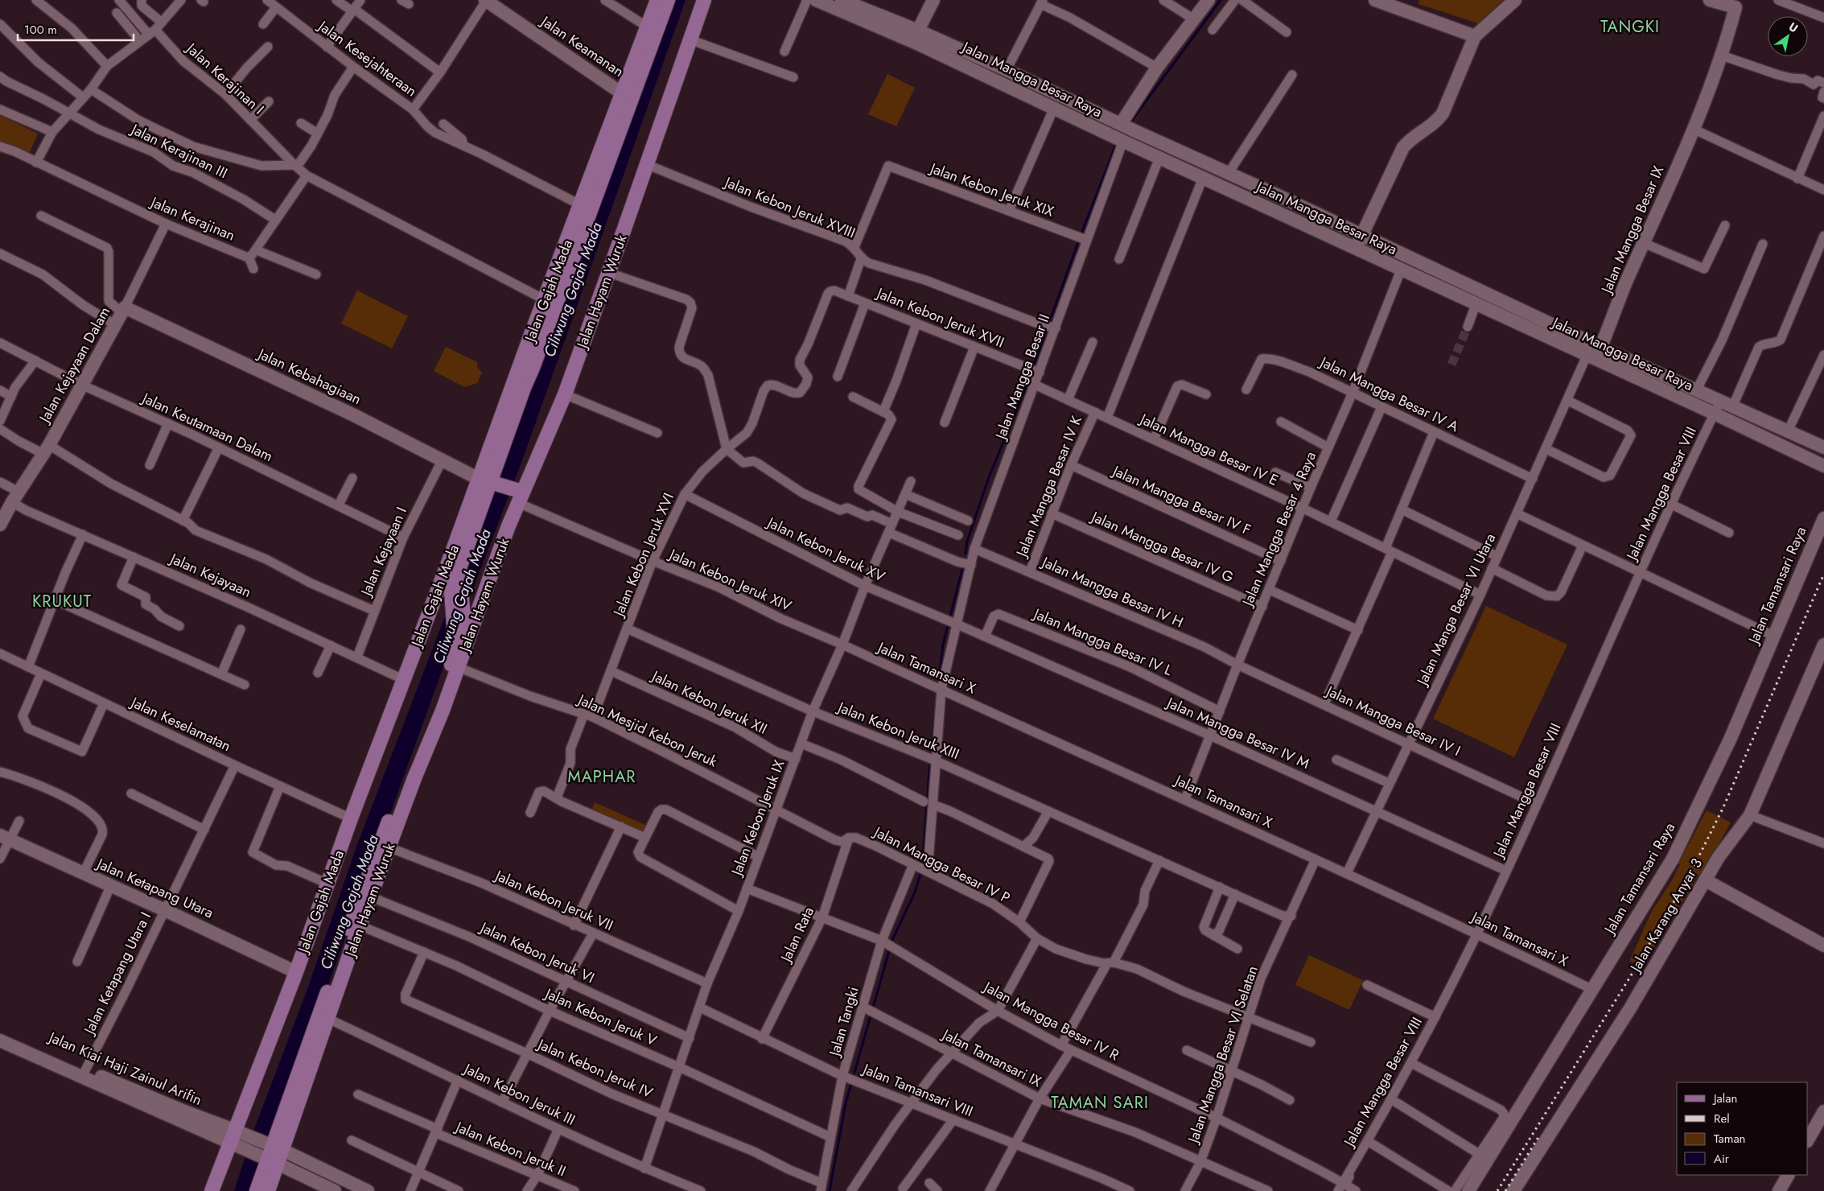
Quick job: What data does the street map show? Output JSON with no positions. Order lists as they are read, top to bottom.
{
  "streets": {
    "main road": ["Jalan Gajah Mada", "Jalan Hayam Wuruk"],
    "street": [
      "Jalan Keamanan",
      "Jalan Kesejahteraan",
      "Jalan Kerajinan I",
      "Jalan Mangga Besar Raya",
      "Jalan Kerajinan III",
      "Jalan Kebon Jeruk XIX",
      "Jalan Kebon Jeruk XVIII",
      "Jalan Kerajinan",
      "Jalan Mangga Besar IX",
      "Jalan Kebon Jeruk XVII",
      "Jalan Kejayaan Dalam",
      "Jalan Kebahagiaan",
      "Jalan Mangga Besar II",
      "Jalan Mangga Besar IV A",
      "Jalan Keutamaan Dalam",
      "Jalan Mangga Besar IV E",
      "Jalan Mangga Besar IV K",
      "Jalan Mangga Besar VIII",
      "Jalan Mangga Besar IV F",
      "Jalan Mangga Besar 4 Raya",
      "Jalan Mangga Besar IV G",
      "Jalan Kebon Jeruk XV",
      "Jalan Kejayaan I",
      "Jalan Kebon Jeruk XVI",
      "Jalan Kejayaan",
      "Jalan Kebon Jeruk XIV",
      "Jalan Tamansari Raya",
      "Jalan Mangga Besar IV H",
      "Jalan Manga Besar VI Utara",
      "Jalan Mangga Besar IV L",
      "Jalan Tamansari X",
      "Jalan Kebon Jeruk XII",
      "Jalan Mangga Besar IV I",
      "Jalan Keselamatan",
      "Jalan Mesjid Kebon Jeruk",
      "Jalan Kebon Jeruk XIII",
      "Jalan Mangga Besar IV M",
      "Jalan Kebon Jeruk IX",
      "Jalan Mangga Besar IV P",
      "Jalan Ketapang Utara",
      "Jalan Kebon Jeruk VII",
      "Jalan Karang Anyar 3",
      "Jalan Rata",
      "Jalan Kebon Jeruk VI",
      "Jalan Ketapang Utara I",
      "Jalan Kebon Jeruk V",
      "Jalan Tangki",
      "Jalan Mangga Besar IV R",
      "Jalan Mangga Besar VI Selatan",
      "Jalan Tamansari IX",
      "Jalan Kiai Haji Zainul Arifin",
      "Jalan Kebon Jeruk IV",
      "Jalan Tamansari VIII",
      "Jalan Kebon Jeruk III",
      "Jalan Kebon Jeruk II"
    ]
  },
  "crossings": [
    ["Jalan Keamanan", "Jalan Gajah Mada"],
    ["Jalan Kesejahteraan", "Jalan Gajah Mada"],
    ["Jalan Mangga Besar Raya", "Jalan Mangga Besar IX"],
    ["Jalan Mangga Besar Raya", "Jalan Mangga Besar II"],
    ["Jalan Mangga Besar Raya", "Jalan Mangga Besar VIII"],
    ["Jalan Mangga Besar Raya", "Jalan Mangga Besar 4 Raya"],
    ["Jalan Mangga Besar Raya", "Jalan Manga Besar VI Utara"],
    ["Jalan Kebon Jeruk XIX", "Jalan Kebon Jeruk XVIII"],
    ["Jalan Kebon Jeruk XIX", "Jalan Mangga Besar II"],
    ["Jalan Kebon Jeruk XVIII", "Jalan Hayam Wuruk"],
    ["Jalan Kebon Jeruk XVIII", "Jalan Mangga Besar II"],
    ["Jalan Kerajinan", "Jalan Kejayaan Dalam"],
    ["Jalan Mangga Besar IX", "Jalan Manga Besar VI Utara"],
    ["Jalan Gajah Mada", "Jalan Hayam Wuruk"],
    ["Jalan Gajah Mada", "Jalan Kebahagiaan"],
    ["Jalan Gajah Mada", "Jalan Keselamatan"],
    ["Jalan Gajah Mada", "Jalan Ketapang Utara"],
    ["Jalan Gajah Mada", "Jalan Kiai Haji Zainul Arifin"],
    ["Jalan Hayam Wuruk", "Jalan Kebon Jeruk XIV"],
    ["Jalan Hayam Wuruk", "Jalan Mesjid Kebon Jeruk"],
    ["Jalan Hayam Wuruk", "Jalan Kebon Jeruk VII"],
    ["Jalan Hayam Wuruk", "Jalan Kebon Jeruk VI"],
    ["Jalan Hayam Wuruk", "Jalan Kebon Jeruk V"],
    ["Jalan Hayam Wuruk", "Jalan Kebon Jeruk III"],
    ["Jalan Kebon Jeruk XVII", "Jalan Mangga Besar II"],
    ["Jalan Kebon Jeruk XVII", "Jalan Kebon Jeruk XVI"],
    ["Jalan Kejayaan Dalam", "Jalan Kebahagiaan"],
    ["Jalan Kejayaan Dalam", "Jalan Keutamaan Dalam"],
    ["Jalan Kejayaan Dalam", "Jalan Kejayaan"],
    ["Jalan Kebahagiaan", "Jalan Kejayaan I"],
    ["Jalan Mangga Besar II", "Jalan Mangga Besar IV E"],
    ["Jalan Mangga Besar II", "Jalan Kebon Jeruk XV"],
    ["Jalan Mangga Besar II", "Jalan Mangga Besar IV H"],
    ["Jalan Mangga Besar II", "Jalan Tamansari X"],
    ["Jalan Mangga Besar II", "Jalan Kebon Jeruk XIII"],
    ["Jalan Mangga Besar II", "Jalan Mangga Besar IV M"],
    ["Jalan Mangga Besar II", "Jalan Mangga Besar IV P"],
    ["Jalan Mangga Besar IV A", "Jalan Mangga Besar 4 Raya"],
    ["Jalan Mangga Besar IV A", "Jalan Manga Besar VI Utara"],
    ["Jalan Keutamaan Dalam", "Jalan Kejayaan I"],
    ["Jalan Mangga Besar IV E", "Jalan Mangga Besar IV K"],
    ["Jalan Mangga Besar IV E", "Jalan Mangga Besar 4 Raya"],
    ["Jalan Mangga Besar IV E", "Jalan Manga Besar VI Utara"],
    ["Jalan Mangga Besar IV K", "Jalan Mangga Besar IV F"],
    ["Jalan Mangga Besar IV K", "Jalan Mangga Besar IV G"],
    ["Jalan Mangga Besar IV K", "Jalan Mangga Besar IV H"],
    ["Jalan Mangga Besar VIII", "Jalan Tamansari X"],
    ["Jalan Mangga Besar VIII", "Jalan Mangga Besar IV I"],
    ["Jalan Mangga Besar VIII", "Jalan Mangga Besar IV M"],
    ["Jalan Mangga Besar VIII", "Jalan Mangga Besar IV R"],
    ["Jalan Mangga Besar IV F", "Jalan Mangga Besar 4 Raya"],
    ["Jalan Mangga Besar 4 Raya", "Jalan Mangga Besar IV G"],
    ["Jalan Mangga Besar 4 Raya", "Jalan Mangga Besar IV H"],
    ["Jalan Mangga Besar 4 Raya", "Jalan Mangga Besar IV L"],
    ["Jalan Mangga Besar 4 Raya", "Jalan Tamansari X"],
    ["Jalan Mangga Besar 4 Raya", "Jalan Mangga Besar IV I"],
    ["Jalan Mangga Besar 4 Raya", "Jalan Mangga Besar IV M"],
    ["Jalan Kebon Jeruk XV", "Jalan Kebon Jeruk XVI"],
    ["Jalan Kebon Jeruk XV", "Jalan Mangga Besar IV M"],
    ["Jalan Kebon Jeruk XV", "Jalan Kebon Jeruk IX"],
    ["Jalan Kejayaan I", "Jalan Kejayaan"],
    ["Jalan Kebon Jeruk XVI", "Jalan Kebon Jeruk XIV"],
    ["Jalan Kebon Jeruk XVI", "Jalan Kebon Jeruk XII"],
    ["Jalan Kebon Jeruk XVI", "Jalan Mesjid Kebon Jeruk"],
    ["Jalan Kebon Jeruk XVI", "Jalan Kebon Jeruk XIII"],
    ["Jalan Kebon Jeruk XIV", "Jalan Tamansari X"],
    ["Jalan Kebon Jeruk XIV", "Jalan Kebon Jeruk IX"],
    ["Jalan Tamansari Raya", "Jalan Tamansari X"],
    ["Jalan Mangga Besar IV H", "Jalan Mangga Besar IV I"],
    ["Jalan Manga Besar VI Utara", "Jalan Tamansari X"],
    ["Jalan Manga Besar VI Utara", "Jalan Mangga Besar IV I"],
    ["Jalan Manga Besar VI Utara", "Jalan Mangga Besar IV M"],
    ["Jalan Mangga Besar IV L", "Jalan Mangga Besar IV M"],
    ["Jalan Tamansari X", "Jalan Kebon Jeruk IX"],
    ["Jalan Tamansari X", "Jalan Mangga Besar VI Selatan"],
    ["Jalan Kebon Jeruk XII", "Jalan Kebon Jeruk IX"],
    ["Jalan Keselamatan", "Jalan Ketapang Utara I"],
    ["Jalan Mesjid Kebon Jeruk", "Jalan Kebon Jeruk IX"],
    ["Jalan Mesjid Kebon Jeruk", "Jalan Mangga Besar IV P"],
    ["Jalan Kebon Jeruk XIII", "Jalan Kebon Jeruk IX"],
    ["Jalan Kebon Jeruk XIII", "Jalan Mangga Besar VI Selatan"],
    ["Jalan Kebon Jeruk IX", "Jalan Mangga Besar IV P"],
    ["Jalan Kebon Jeruk IX", "Jalan Kebon Jeruk VII"],
    ["Jalan Kebon Jeruk IX", "Jalan Kebon Jeruk VI"],
    ["Jalan Kebon Jeruk IX", "Jalan Kebon Jeruk V"],
    ["Jalan Kebon Jeruk IX", "Jalan Mangga Besar IV R"],
    ["Jalan Kebon Jeruk IX", "Jalan Kebon Jeruk IV"],
    ["Jalan Kebon Jeruk IX", "Jalan Tamansari VIII"],
    ["Jalan Kebon Jeruk IX", "Jalan Kebon Jeruk III"],
    ["Jalan Mangga Besar IV P", "Jalan Rata"],
    ["Jalan Mangga Besar IV P", "Jalan Tangki"],
    ["Jalan Mangga Besar IV P", "Jalan Mangga Besar VI Selatan"],
    ["Jalan Ketapang Utara", "Jalan Ketapang Utara I"],
    ["Jalan Rata", "Jalan Mangga Besar IV R"],
    ["Jalan Rata", "Jalan Tamansari VIII"],
    ["Jalan Ketapang Utara I", "Jalan Kiai Haji Zainul Arifin"],
    ["Jalan Kebon Jeruk V", "Jalan Tangki"],
    ["Jalan Kebon Jeruk V", "Jalan Kebon Jeruk IV"],
    ["Jalan Tangki", "Jalan Mangga Besar IV R"],
    ["Jalan Tangki", "Jalan Tamansari IX"],
    ["Jalan Tangki", "Jalan Kebon Jeruk IV"],
    ["Jalan Tangki", "Jalan Tamansari VIII"],
    ["Jalan Mangga Besar IV R", "Jalan Mangga Besar VI Selatan"],
    ["Jalan Mangga Besar VI Selatan", "Jalan Tamansari IX"]
  ],
  "districts": [
    "TANGKI",
    "KRUKUT",
    "MAPHAR",
    "TAMAN SARI"
  ],
  "water": ["Ciliwung Gajah Mada"],
  "legend": [
    "Jalan",
    "Rel",
    "Taman",
    "Air"
  ],
  "scale_bar": "100 m",
  "north": "top right"
}
